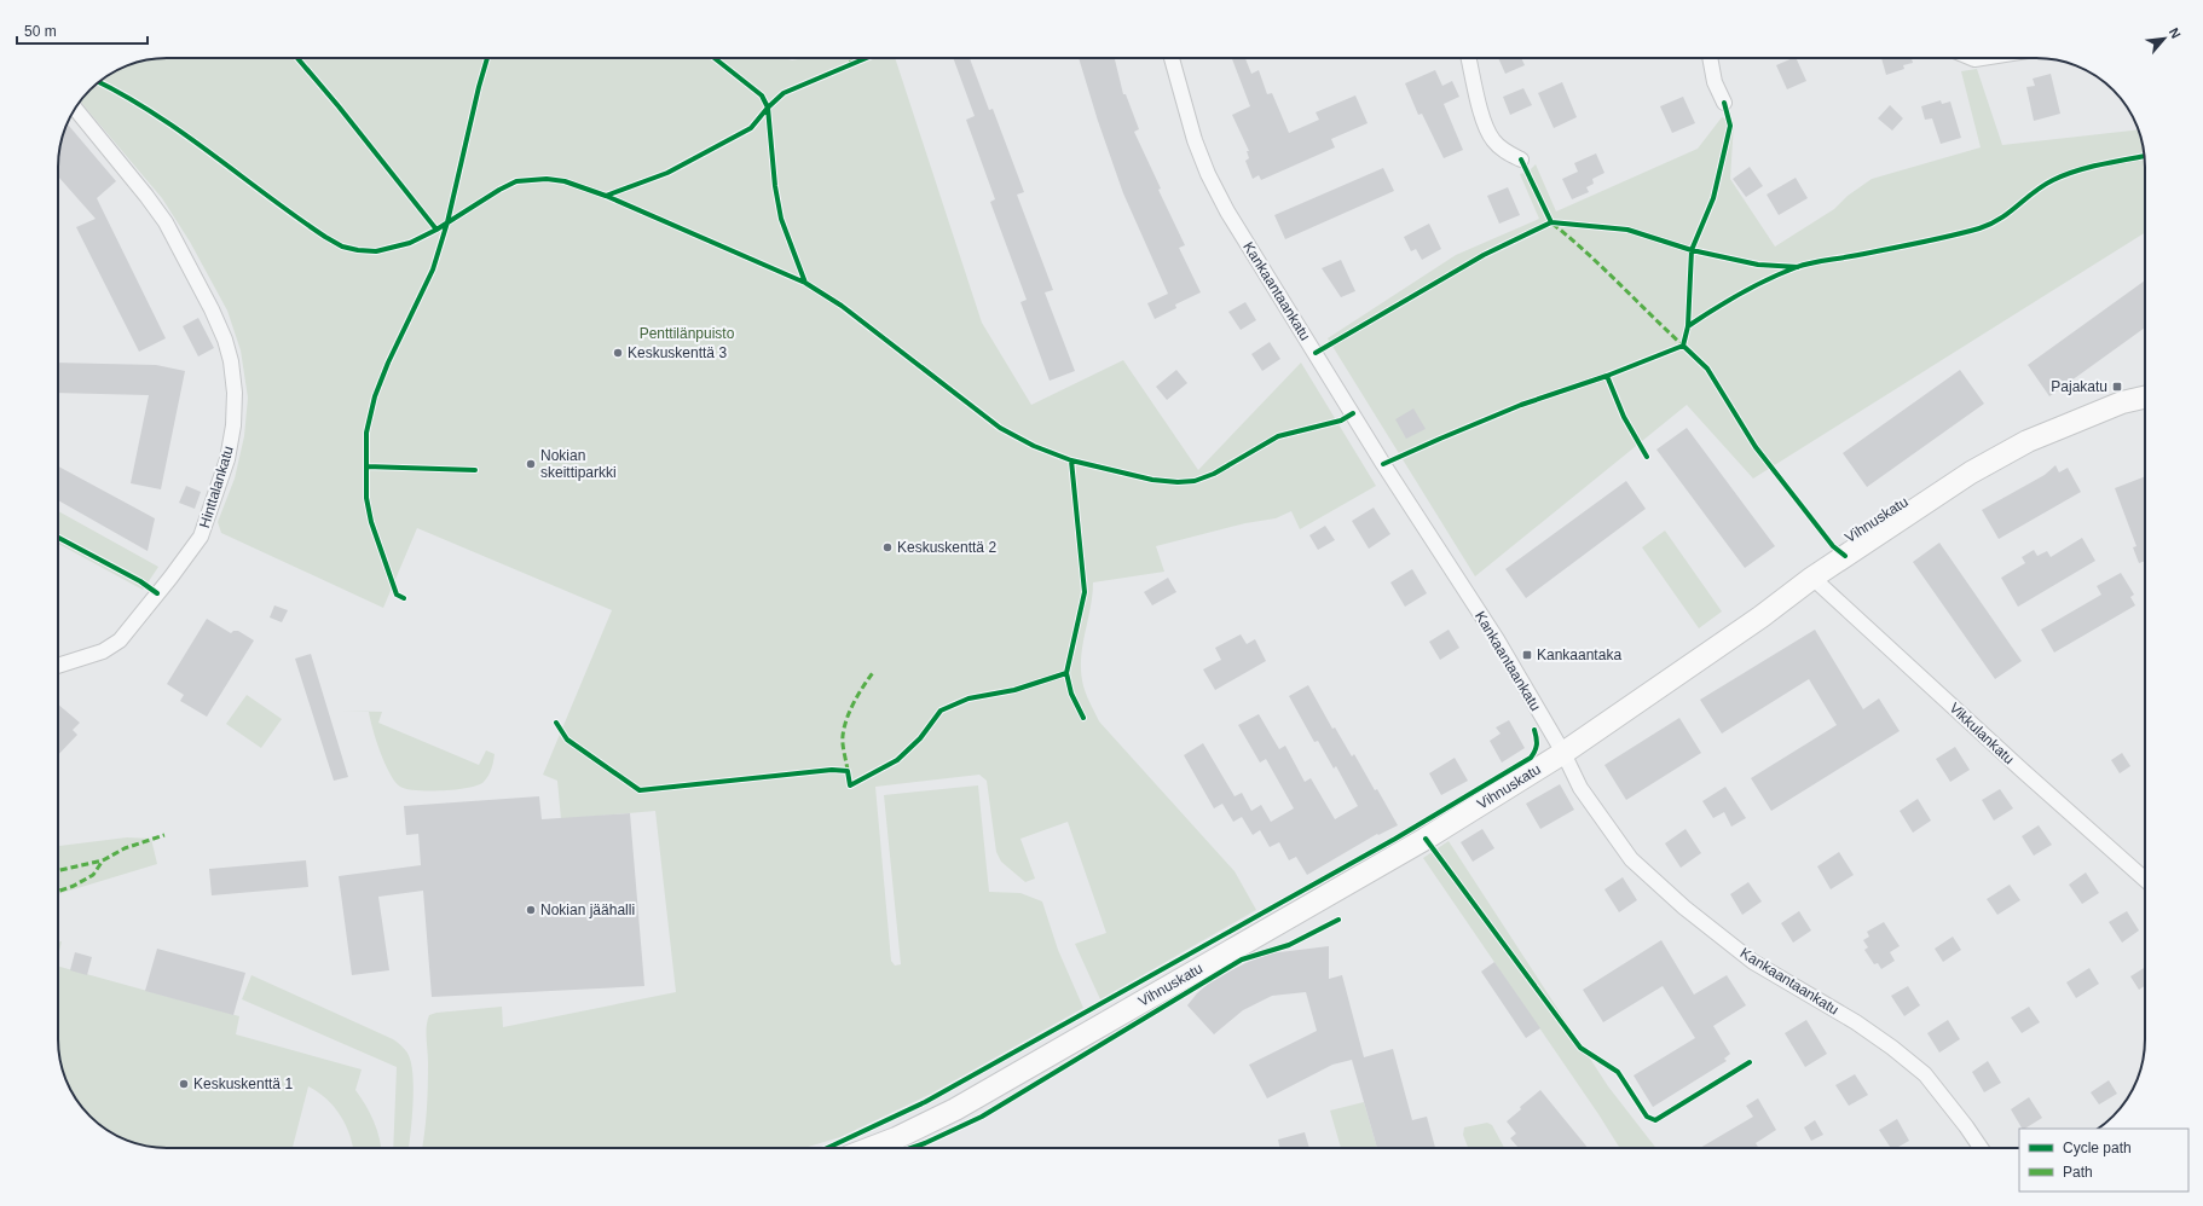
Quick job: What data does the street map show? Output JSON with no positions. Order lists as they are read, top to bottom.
{
  "streets": {
    "street": [
      "Kankaantaankatu",
      "Hinttalankatu",
      "Vihnuskatu",
      "Vikkulankatu"
    ]
  },
  "crossings": [
    ["Kankaantaankatu", "Vihnuskatu"],
    ["Vihnuskatu", "Vikkulankatu"]
  ],
  "parks": ["Penttilänpuisto"],
  "places": {
    "other": [
      "Keskuskenttä 3",
      "Nokian skeittiparkki",
      "Keskuskenttä 2",
      "Nokian jäähalli",
      "Keskuskenttä 1"
    ],
    "transit": ["Pajakatu", "Kankaantaka"]
  },
  "legend": ["Cycle path", "Path"],
  "scale_bar": "50 m",
  "north": "top right"
}
